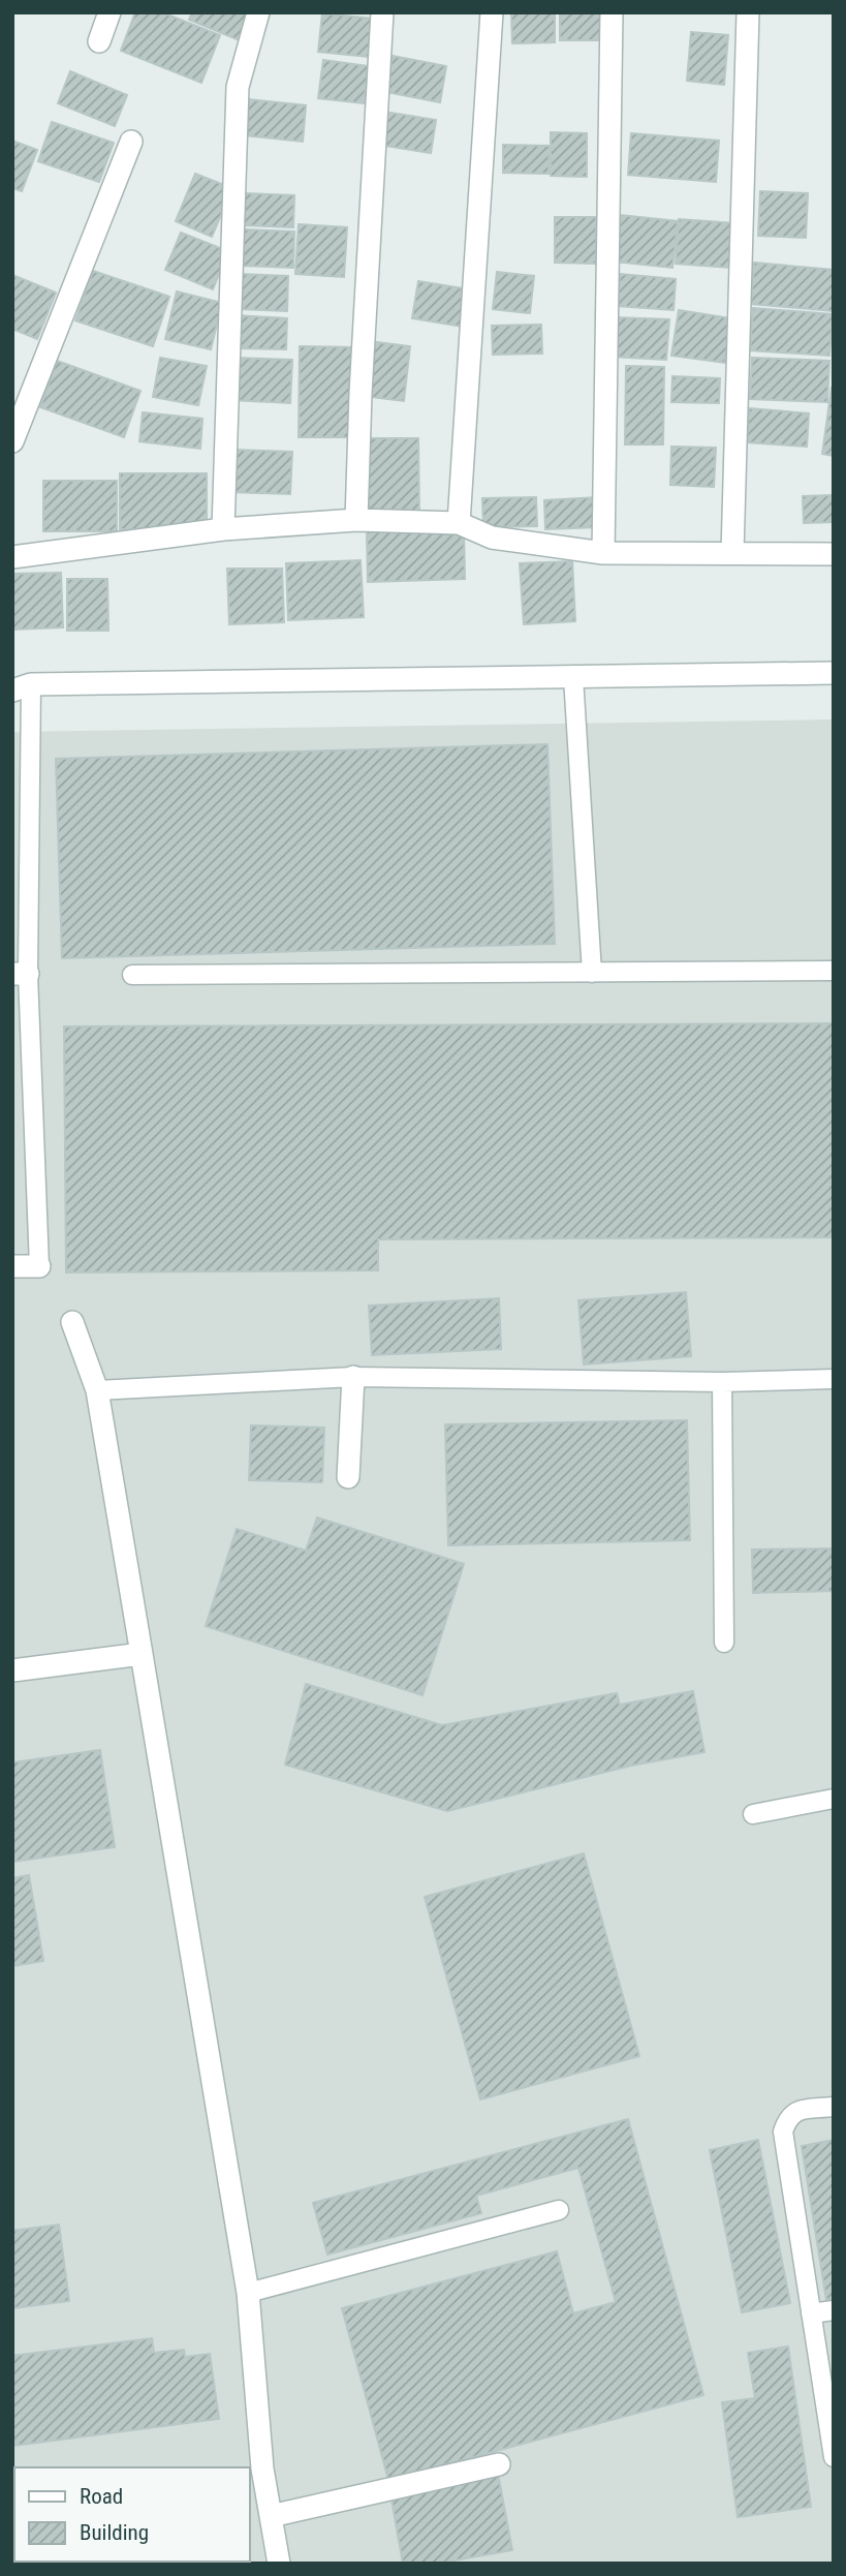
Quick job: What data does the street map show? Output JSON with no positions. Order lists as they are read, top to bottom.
{
  "legend": ["Road", "Building"]
}
